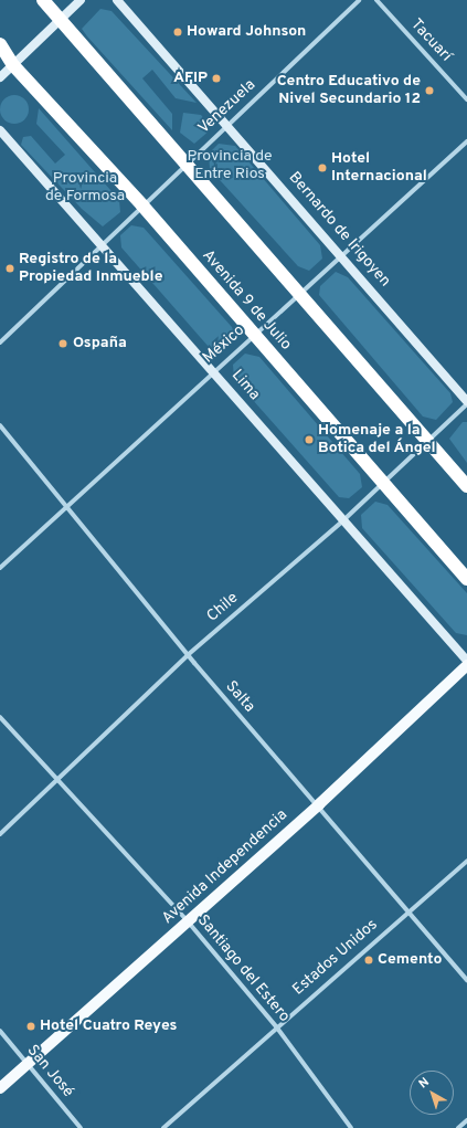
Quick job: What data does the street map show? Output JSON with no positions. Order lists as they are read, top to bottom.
{
  "streets": {
    "highway": ["Avenida 9 de Julio"],
    "main road": ["Avenida Independencia"],
    "street": [
      "Tacuarí",
      "Venezuela",
      "Bernardo de Irigoyen",
      "México",
      "Lima",
      "Chile",
      "Salta",
      "Estados Unidos",
      "Santiago del Estero",
      "San José"
    ]
  },
  "crossings": [
    ["Venezuela", "Bernardo de Irigoyen"],
    ["Venezuela", "Avenida 9 de Julio"],
    ["Venezuela", "Lima"],
    ["Bernardo de Irigoyen", "México"],
    ["Avenida 9 de Julio", "México"],
    ["Avenida 9 de Julio", "Chile"],
    ["México", "Lima"],
    ["México", "Salta"],
    ["Lima", "Chile"],
    ["Chile", "Salta"],
    ["Chile", "Santiago del Estero"],
    ["Salta", "Avenida Independencia"],
    ["Salta", "Estados Unidos"],
    ["Avenida Independencia", "Santiago del Estero"],
    ["Avenida Independencia", "San José"],
    ["Estados Unidos", "Santiago del Estero"]
  ],
  "parks": ["Provincia de Entre Rios", "Provincia de Formosa"],
  "places": [
    "Howard Johnson",
    "AFIP",
    "Centro Educativo de Nivel Secundario 12",
    "Hotel Internacional",
    "Registro de la Propiedad Inmueble",
    "Ospaña",
    "Homenaje a la Botica del Ángel",
    "Cemento",
    "Hotel Cuatro Reyes"
  ],
  "north": "top left"
}
